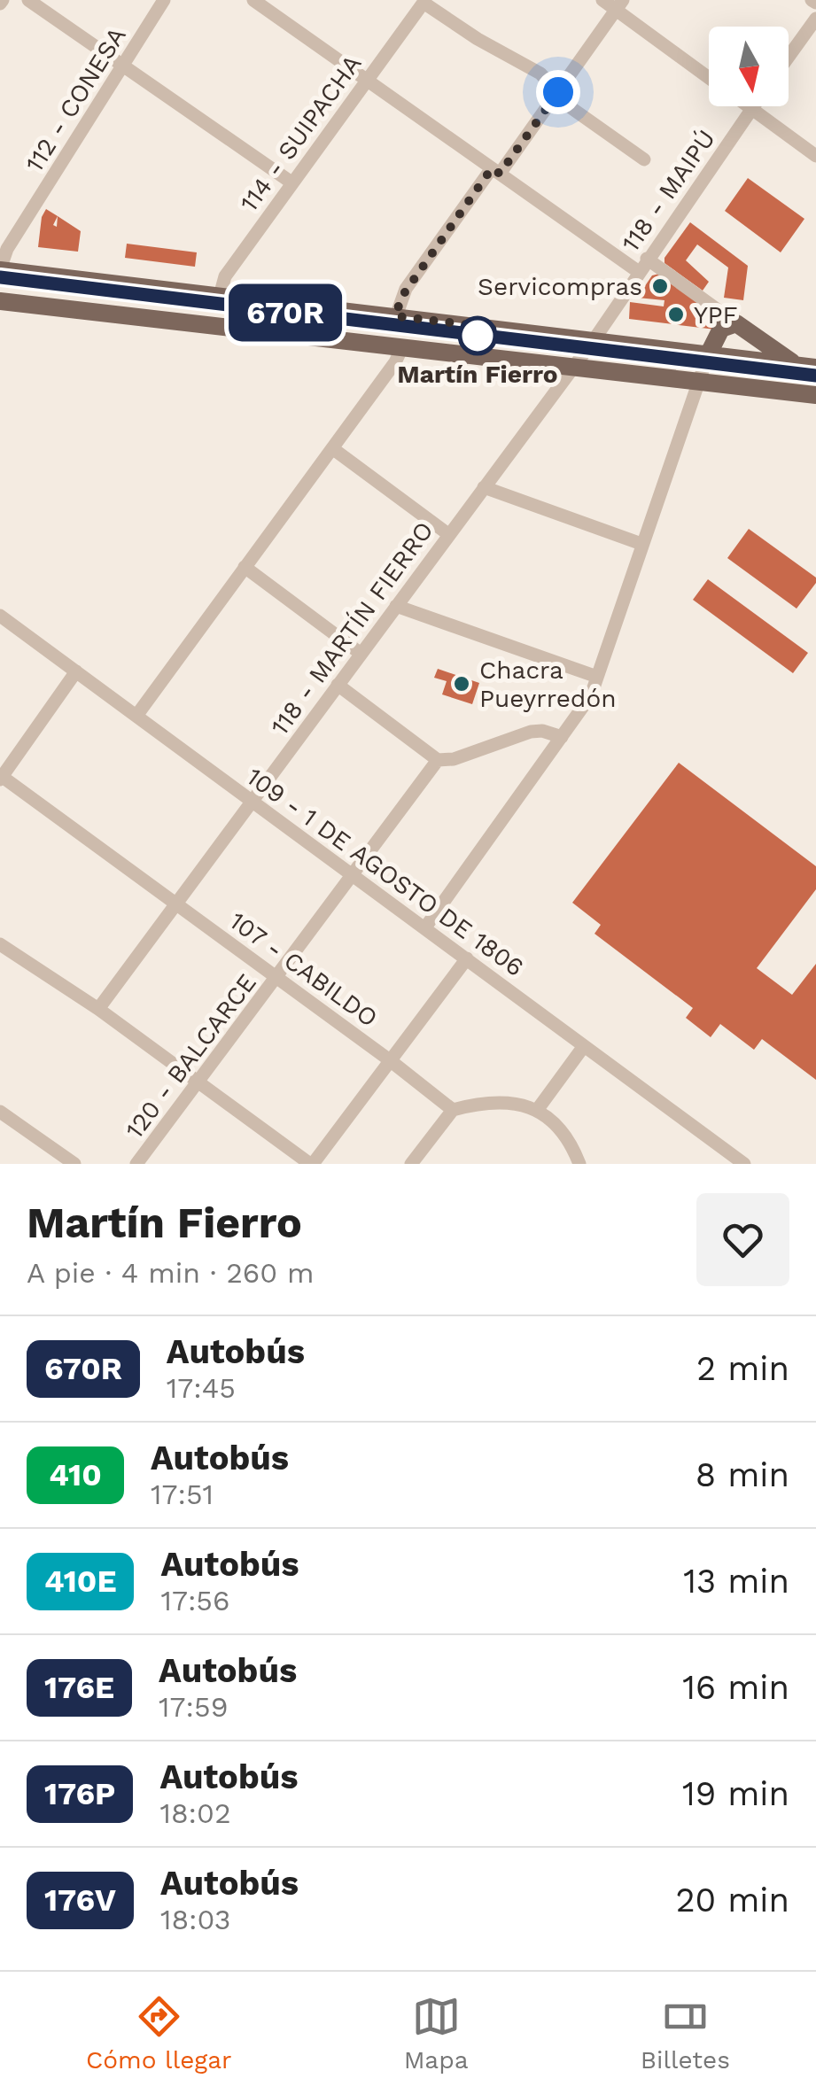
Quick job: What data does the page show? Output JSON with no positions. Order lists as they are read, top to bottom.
{
  "streets": {
    "street": [
      "112 - CONESA",
      "114 - SUIPACHA",
      "118 - MAIPÚ",
      "118 - MARTÍN FIERRO",
      "109 - 1 DE AGOSTO DE 1806",
      "107 - CABILDO",
      "120 - BALCARCE"
    ]
  },
  "crossings": [
    ["118 - MAIPÚ", "118 - MARTÍN FIERRO"],
    ["118 - MARTÍN FIERRO", "109 - 1 DE AGOSTO DE 1806"],
    ["118 - MARTÍN FIERRO", "107 - CABILDO"],
    ["109 - 1 DE AGOSTO DE 1806", "120 - BALCARCE"],
    ["107 - CABILDO", "120 - BALCARCE"]
  ],
  "places": [
    "Servicompras",
    "YPF",
    "Martín Fierro",
    "Chacra Pueyrredón"
  ],
  "lines": ["bus line 670R"],
  "north": "bottom",
  "page": {
    "on_map": "670R",
    "heading": ["Martín Fierro", "A pie · 4 min · 260 m"],
    "list": [
      {
        "mark": "670R",
        "name": "Autobús",
        "note": "17:45",
        "value": "2 min"
      },
      {
        "mark": "410",
        "name": "Autobús",
        "note": "17:51",
        "value": "8 min"
      },
      {
        "mark": "410E",
        "name": "Autobús",
        "note": "17:56",
        "value": "13 min"
      },
      {
        "mark": "176E",
        "name": "Autobús",
        "note": "17:59",
        "value": "16 min"
      },
      {
        "mark": "176P",
        "name": "Autobús",
        "note": "18:02",
        "value": "19 min"
      },
      {
        "mark": "176V",
        "name": "Autobús",
        "note": "18:03",
        "value": "20 min"
      }
    ],
    "tabs": ["Cómo llegar", "Mapa", "Billetes"]
  }
}
